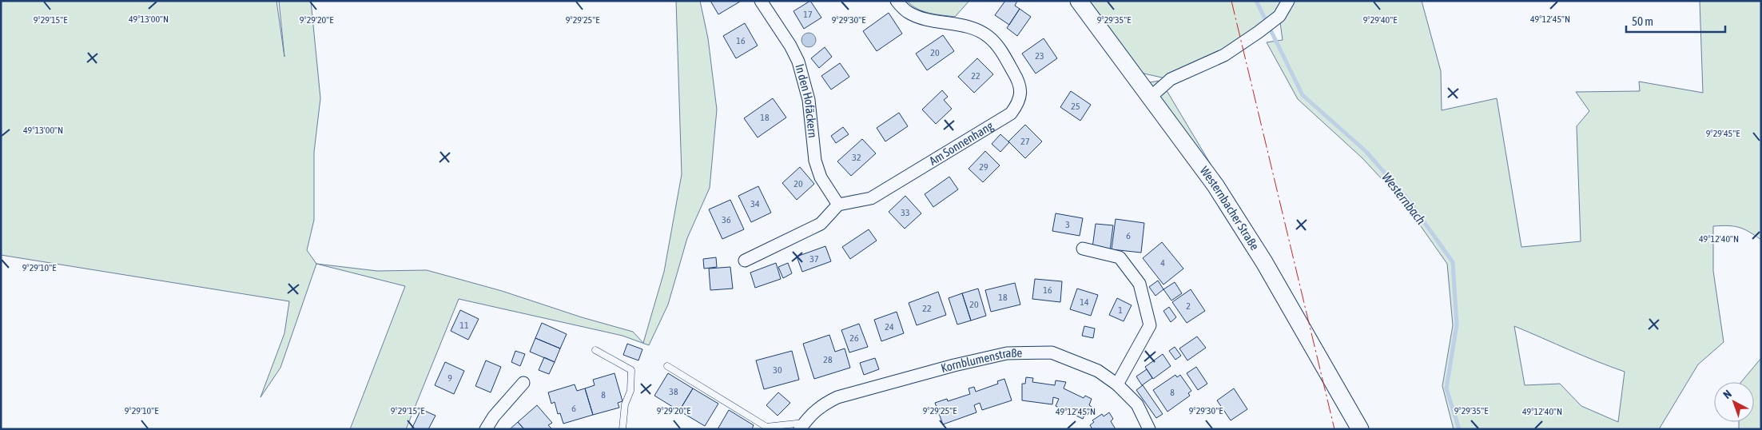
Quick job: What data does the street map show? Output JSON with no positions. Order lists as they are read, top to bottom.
{
  "streets": {
    "street": [
      "In den Hofäckern",
      "Am Sonnenhang",
      "Westernbacher Straße",
      "Kornblumenstraße"
    ]
  },
  "crossings": [
    ["In den Hofäckern", "Am Sonnenhang"]
  ],
  "water": ["Westernbach"],
  "house_numbers": [
    "17",
    "16",
    "20",
    "23",
    "22",
    "25",
    "18",
    "27",
    "32",
    "29",
    "20",
    "34",
    "33",
    "36",
    "3",
    "6",
    "37",
    "4",
    "16",
    "18",
    "14",
    "20",
    "2",
    "22",
    "1",
    "11",
    "24",
    "26",
    "28",
    "30",
    "9",
    "38",
    "8",
    "8",
    "6"
  ],
  "scale_bar": "50 m",
  "north": "top left",
  "coordinates": [
    "49°13'00\"N",
    "49°12'45\"N",
    "9°29'15\"E",
    "9°29'20\"E",
    "9°29'25\"E",
    "9°29'30\"E",
    "9°29'40\"E",
    "9°29'35\"E",
    "9°29'45\"E",
    "49°12'40\"N",
    "9°29'10\"E"
  ]
}
